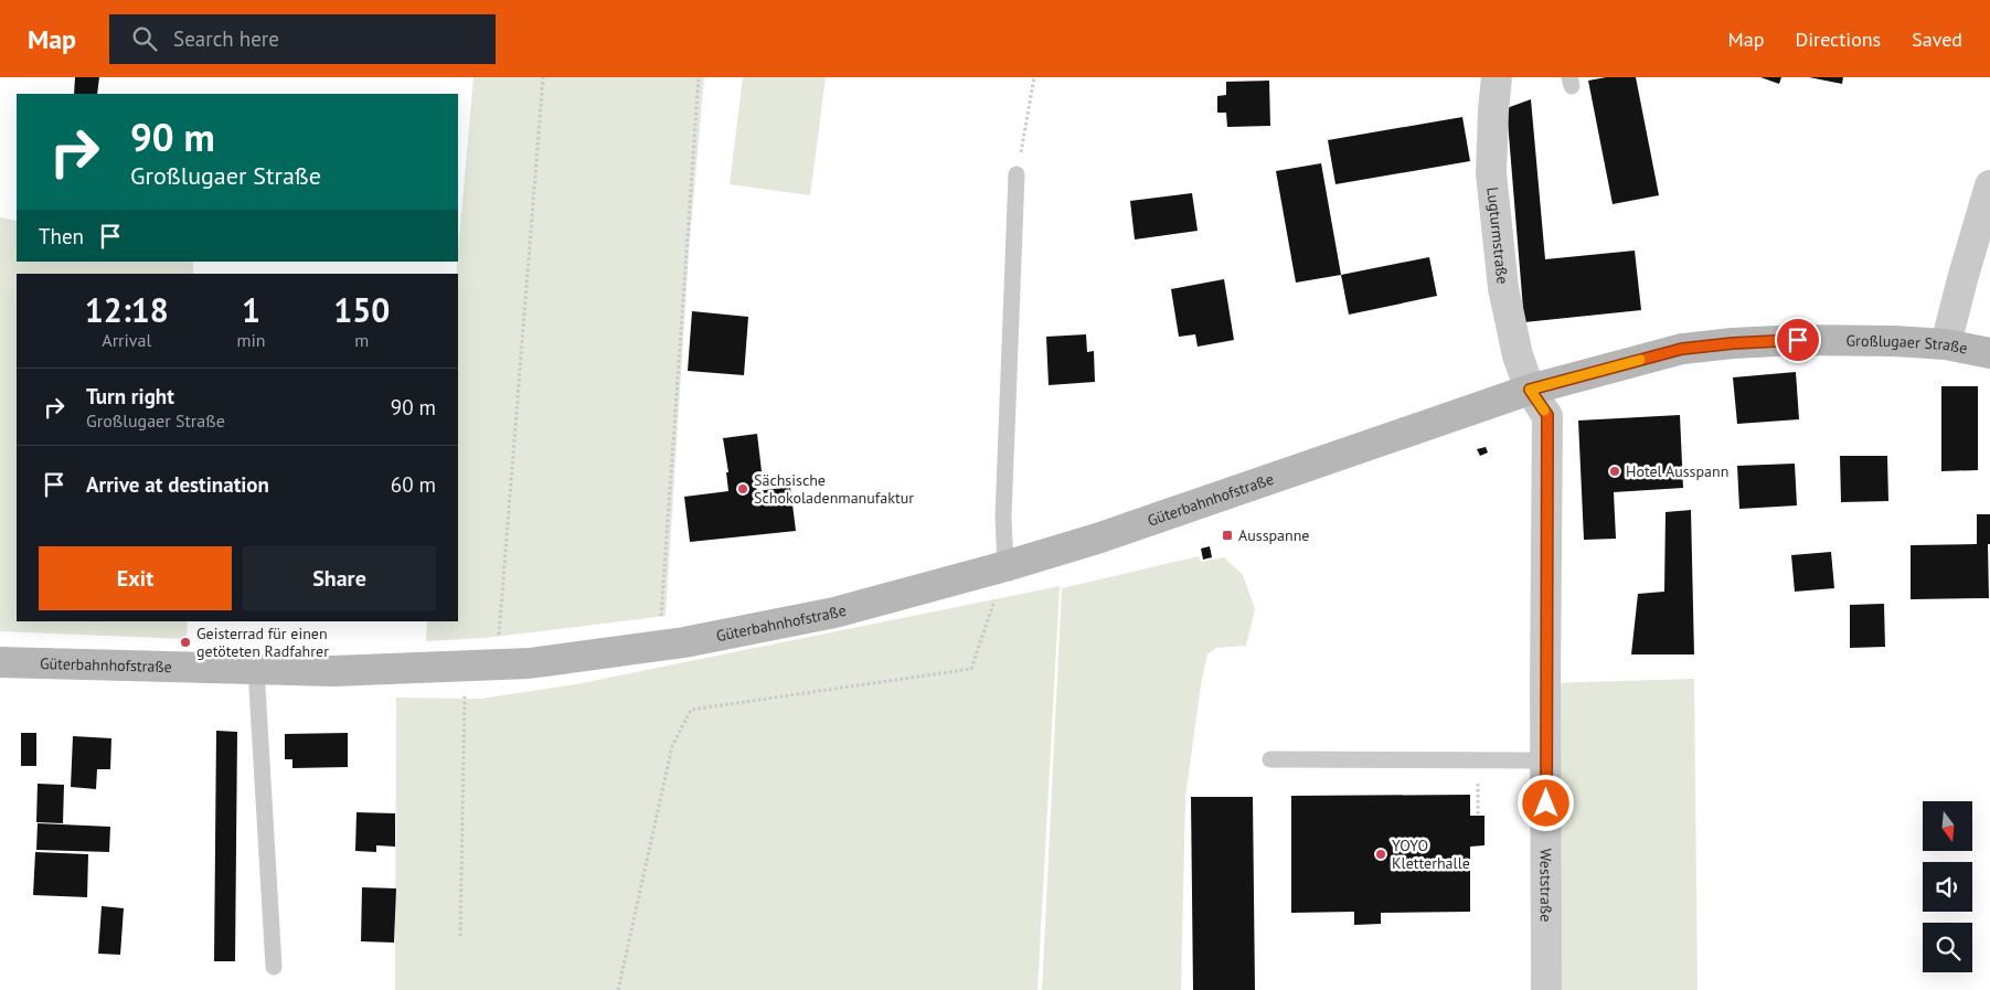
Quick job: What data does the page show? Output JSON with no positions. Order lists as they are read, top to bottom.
{
  "streets": {
    "main road": ["Großlugaer Straße", "Güterbahnhofstraße"],
    "street": ["Lugturmstraße", "Weststraße"]
  },
  "crossings": [
    ["Lugturmstraße", "Großlugaer Straße"],
    ["Lugturmstraße", "Güterbahnhofstraße"],
    ["Lugturmstraße", "Weststraße"],
    ["Großlugaer Straße", "Güterbahnhofstraße"],
    ["Großlugaer Straße", "Weststraße"],
    ["Güterbahnhofstraße", "Weststraße"]
  ],
  "places": {
    "other": [
      "Hotel Ausspann",
      "Sächsische Schokoladenmanufaktur",
      "Geisterrad für einen getöteten Radfahrer",
      "YOYO Kletterhalle"
    ],
    "transit": ["Ausspanne"]
  },
  "north": "bottom",
  "page": {
    "header": "Map",
    "search": "Search here",
    "nav": ["Map", "Directions", "Saved"],
    "turn": ["90 m", "Großlugaer Straße"],
    "then": "Then",
    "eta": [
      "12:18",
      "Arrival",
      "1",
      "min",
      "150",
      "m"
    ],
    "list": [
      {
        "name": "Turn right",
        "note": "Großlugaer Straße",
        "value": "90 m"
      },
      {
        "name": "Arrive at destination",
        "value": "60 m"
      }
    ],
    "buttons": ["Exit", "Share"]
  }
}
